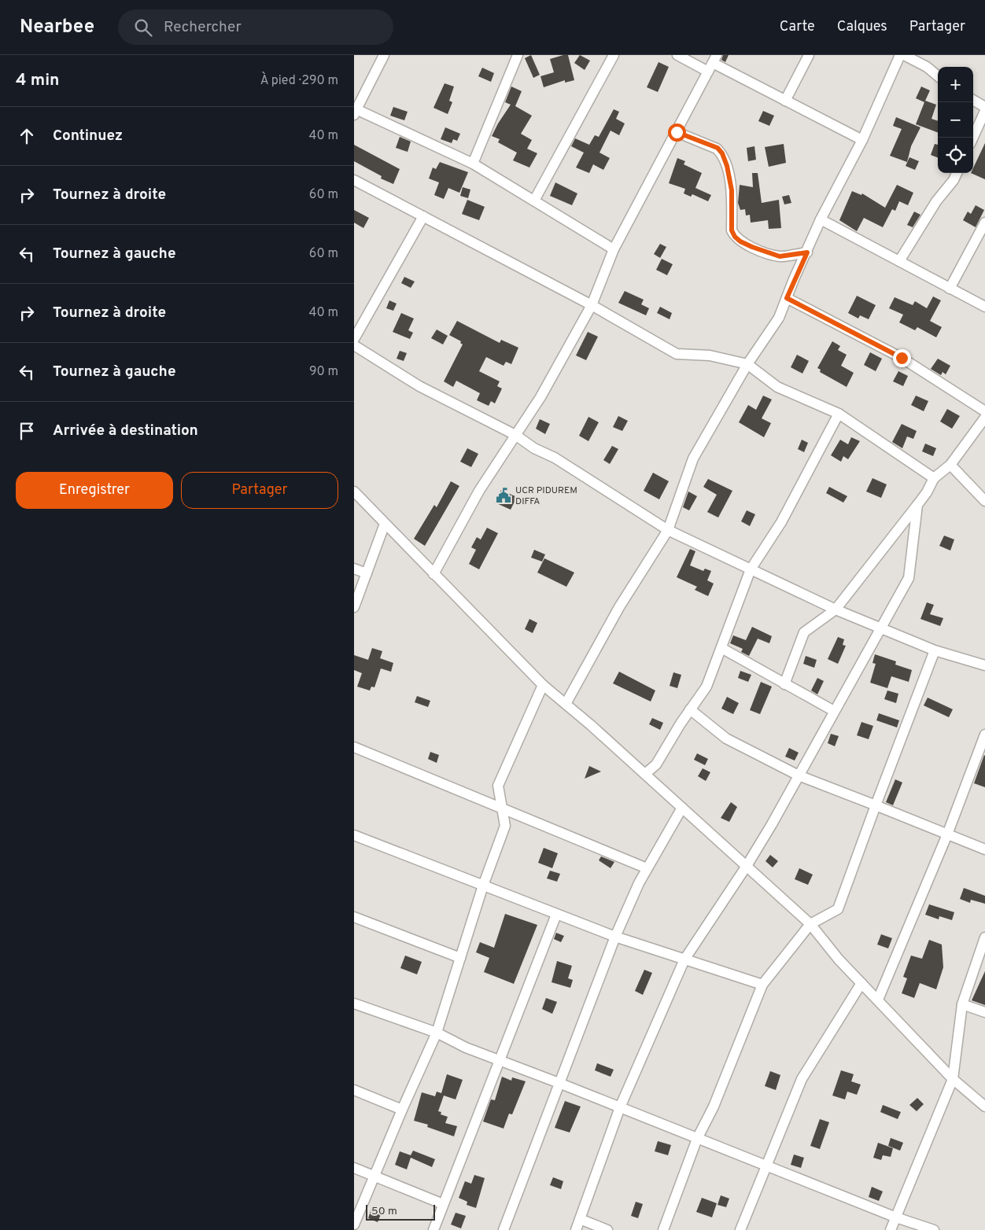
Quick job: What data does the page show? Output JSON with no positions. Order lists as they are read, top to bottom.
{
  "places": {
    "public building": ["UCR PIDUREM DIFFA"]
  },
  "scale_bar": "50 m",
  "page": {
    "header": "Nearbee",
    "search": "Rechercher",
    "nav": ["Carte", "Calques", "Partager"],
    "heading": ["4 min", "À pied · 290 m"],
    "map_buttons": ["+", "−"],
    "list": [
      ["Continuez", "40 m"],
      ["Tournez à droite", "60 m"],
      ["Tournez à gauche", "60 m"],
      ["Tournez à droite", "40 m"],
      ["Tournez à gauche", "90 m"],
      "Arrivée à destination"
    ],
    "buttons": ["Enregistrer", "Partager"],
    "scale": "50 m"
  }
}
